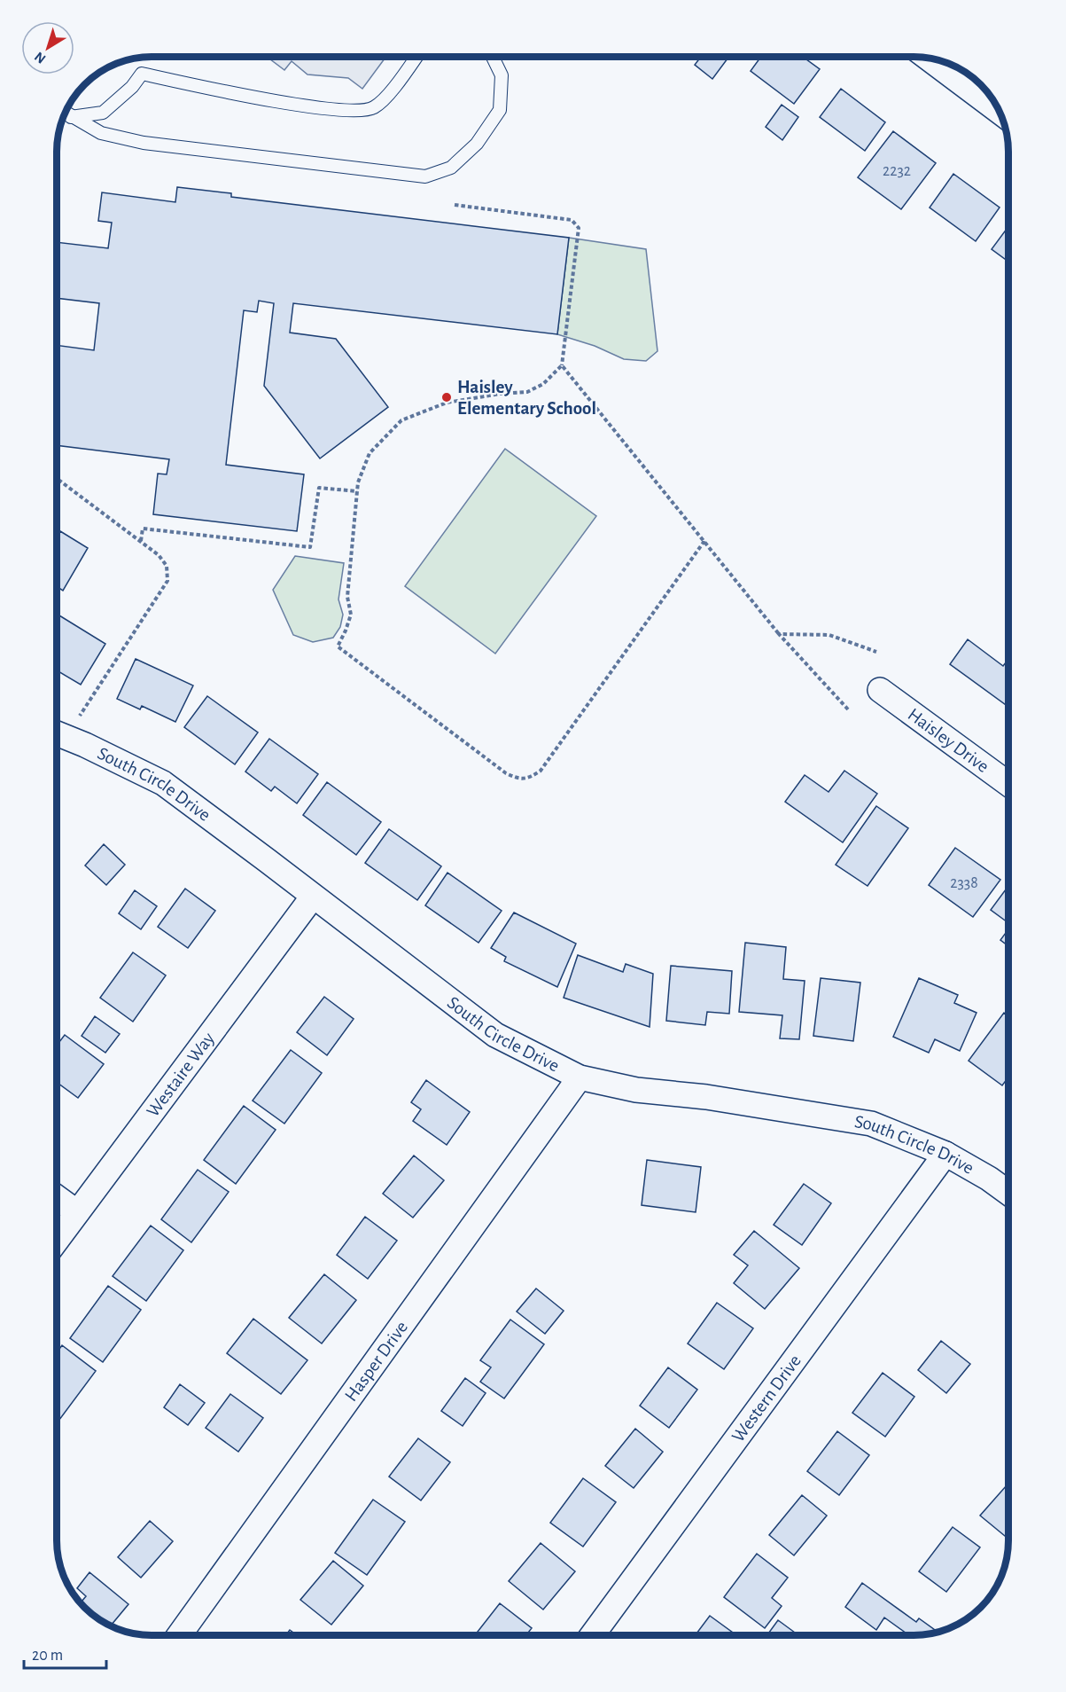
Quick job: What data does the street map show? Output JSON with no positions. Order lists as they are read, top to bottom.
{
  "streets": {
    "street": [
      "Haisley Drive",
      "South Circle Drive",
      "Westaire Way",
      "Hasper Drive",
      "Western Drive"
    ]
  },
  "crossings": [
    ["South Circle Drive", "Westaire Way"],
    ["South Circle Drive", "Hasper Drive"],
    ["South Circle Drive", "Western Drive"]
  ],
  "places": ["Haisley Elementary School"],
  "house_numbers": ["2232", "2338"],
  "scale_bar": "20 m",
  "north": "bottom left"
}
